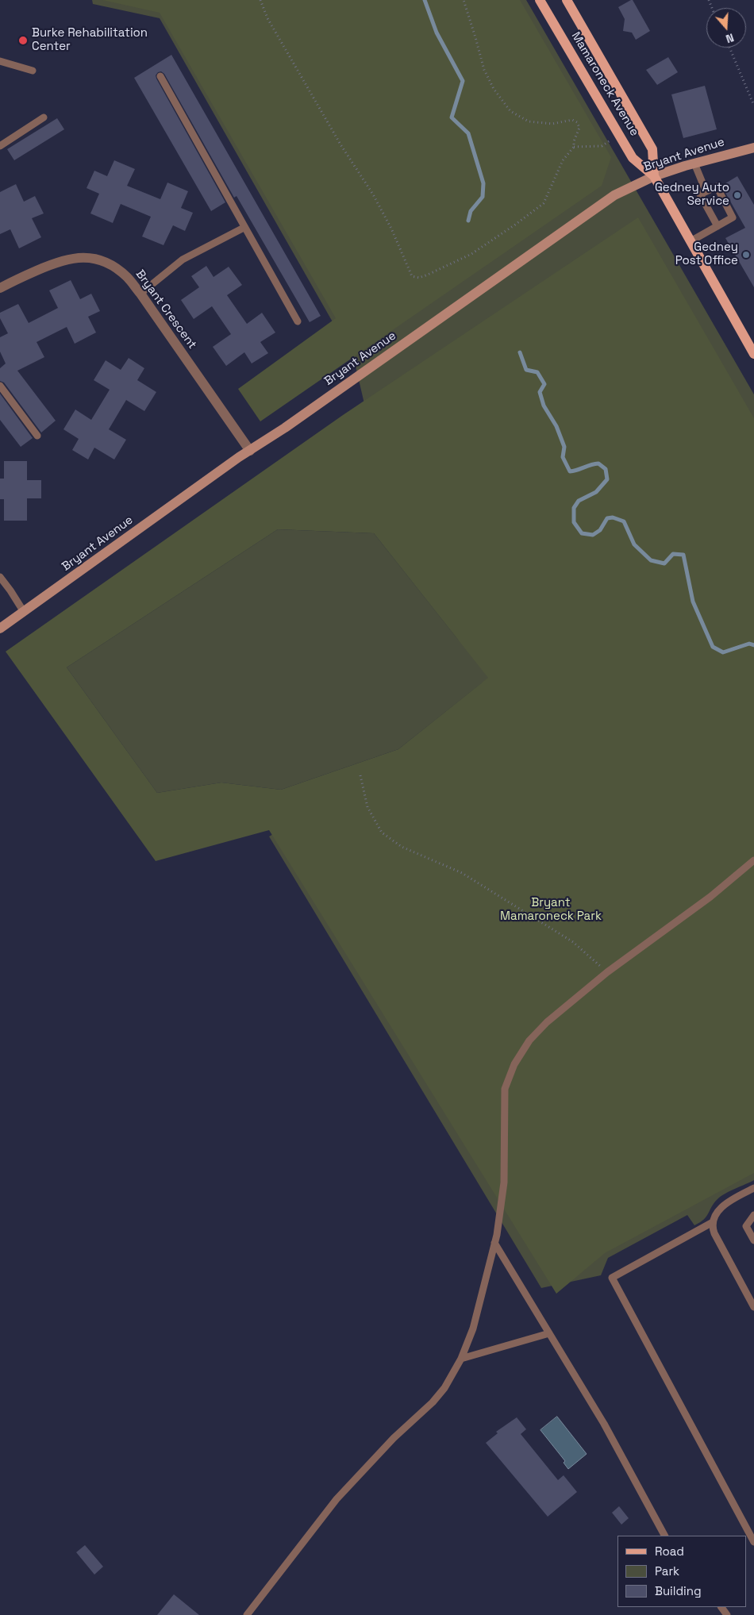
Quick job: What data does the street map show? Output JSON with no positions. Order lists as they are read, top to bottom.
{
  "streets": {
    "main road": ["Mamaroneck Avenue"],
    "street": ["Bryant Avenue", "Bryant Crescent"]
  },
  "crossings": [
    ["Mamaroneck Avenue", "Bryant Avenue"],
    ["Bryant Avenue", "Bryant Crescent"]
  ],
  "parks": ["Bryant Mamaroneck Park"],
  "places": ["Burke Rehabilitation Center", "Gedney Auto Service", "Gedney Post Office"],
  "legend": ["Road", "Park", "Building"],
  "north": "bottom"
}
